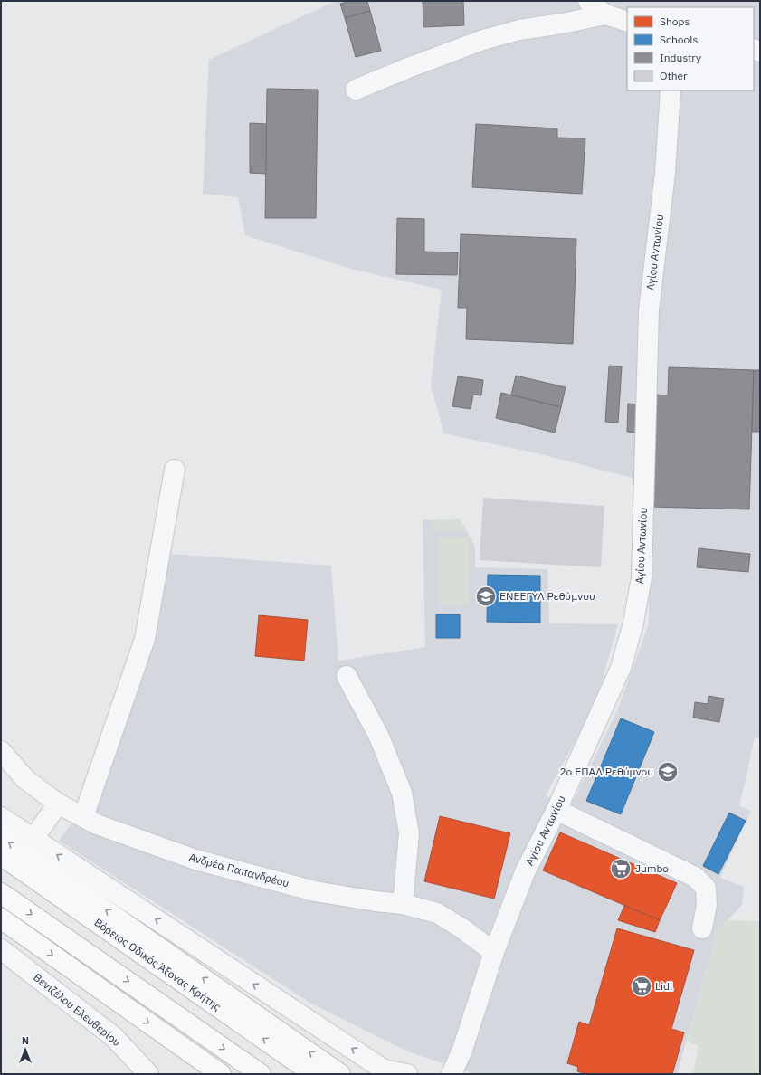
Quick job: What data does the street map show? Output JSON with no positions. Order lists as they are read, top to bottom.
{
  "streets": {
    "highway": ["Βόρειος Οδικός Άξονας Κρήτης"],
    "street": ["Αγίου Αντωνίου", "Ανδρέα Παπανδρέου", "Βενιζέλου Ελευθερίου"]
  },
  "crossings": [
    ["Αγίου Αντωνίου", "Ανδρέα Παπανδρέου"]
  ],
  "places": {
    "school or university": ["ΕΝΕΕΓΥΛ Ρεθύμνου", "2ο ΕΠΑΛ Ρεθύμνου"],
    "supermarket": ["Jumbo", "Lidl"]
  },
  "legend": [
    "Shops",
    "Schools",
    "Industry",
    "Other"
  ],
  "north": "top"
}
